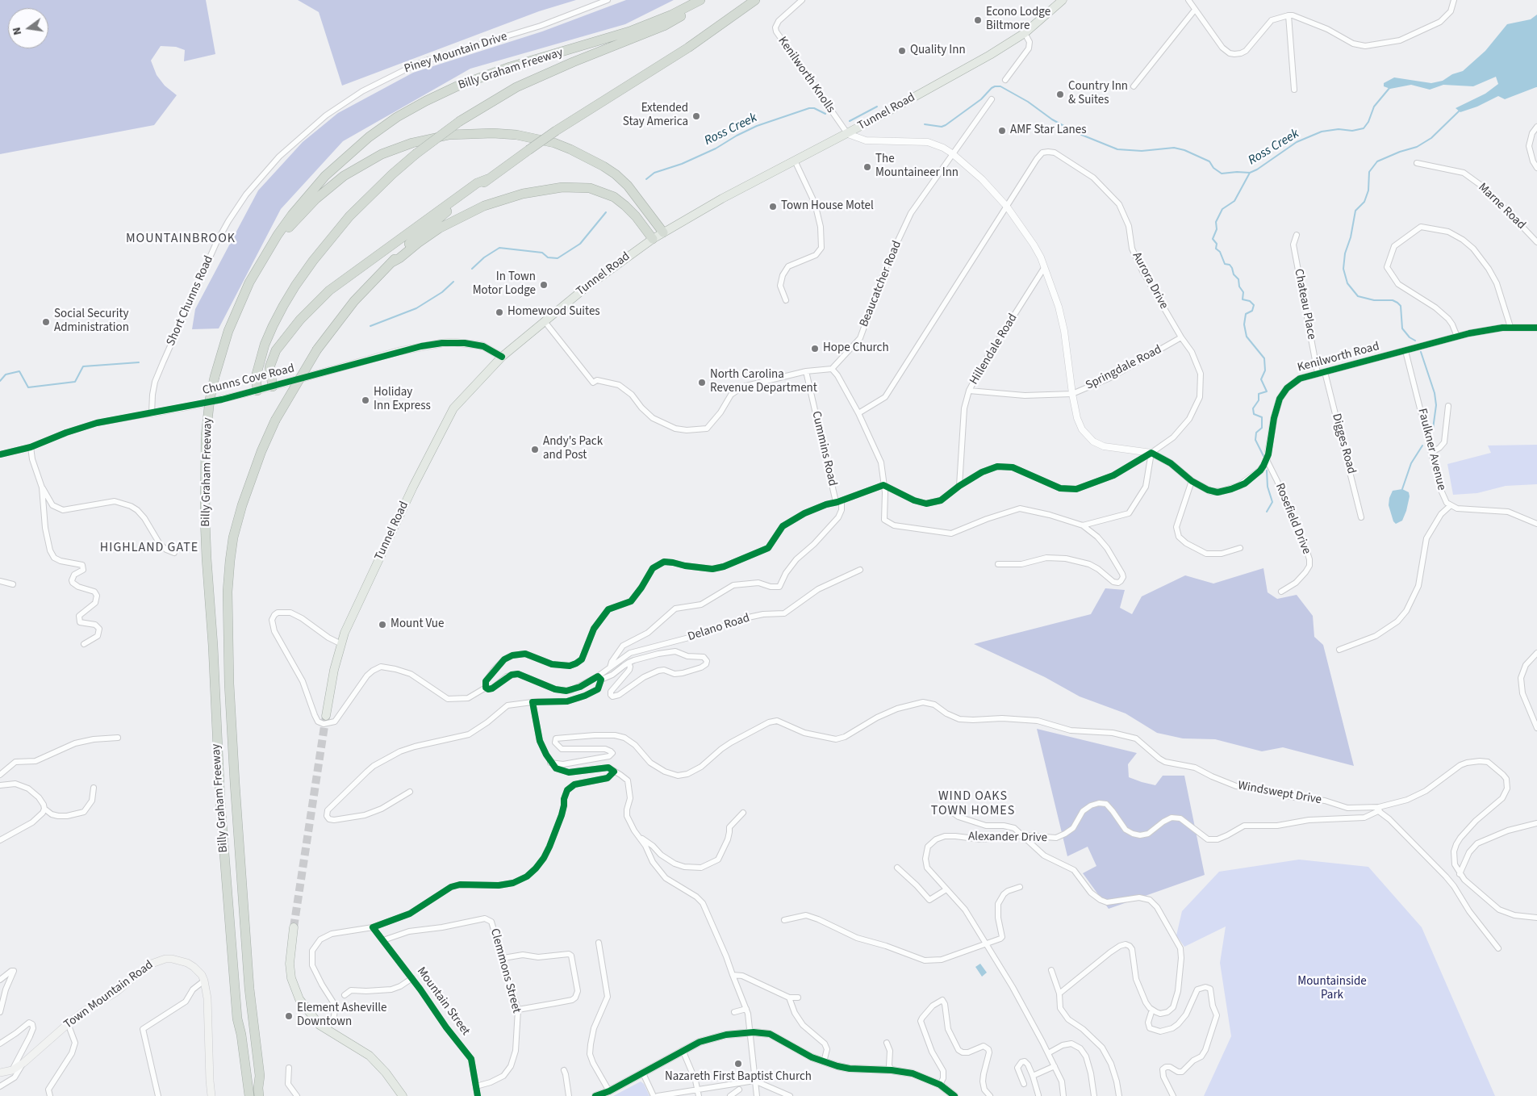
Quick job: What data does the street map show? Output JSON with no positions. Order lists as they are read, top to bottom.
{
  "streets": {
    "highway": ["Billy Graham Freeway"],
    "main road": ["Tunnel Road", "Chunns Cove Road", "Town Mountain Road"],
    "street": [
      "Piney Mountain Drive",
      "Kenilworth Knolls",
      "Marne Road",
      "Aurora Drive",
      "Beaucatcher Road",
      "Short Chunns Road",
      "Chateau Place",
      "Hillendale Road",
      "Kenilworth Road",
      "Springdale Road",
      "Digges Road",
      "Cummins Road",
      "Faulkner Avenue",
      "Rosefield Drive",
      "Delano Road",
      "Windswept Drive",
      "Alexander Drive",
      "Clemmons Street",
      "Mountain Street"
    ]
  },
  "crossings": [
    ["Piney Mountain Drive", "Short Chunns Road"],
    ["Kenilworth Knolls", "Tunnel Road"],
    ["Kenilworth Knolls", "Kenilworth Road"],
    ["Tunnel Road", "Kenilworth Road"],
    ["Tunnel Road", "Chunns Cove Road"],
    ["Aurora Drive", "Hillendale Road"],
    ["Aurora Drive", "Kenilworth Road"],
    ["Aurora Drive", "Springdale Road"],
    ["Beaucatcher Road", "Kenilworth Road"],
    ["Short Chunns Road", "Chunns Cove Road"],
    ["Chateau Place", "Kenilworth Road"],
    ["Chateau Place", "Digges Road"],
    ["Hillendale Road", "Kenilworth Road"],
    ["Hillendale Road", "Springdale Road"],
    ["Kenilworth Road", "Springdale Road"],
    ["Kenilworth Road", "Digges Road"],
    ["Kenilworth Road", "Faulkner Avenue"],
    ["Kenilworth Road", "Rosefield Drive"],
    ["Windswept Drive", "Alexander Drive"],
    ["Clemmons Street", "Mountain Street"]
  ],
  "districts": ["MOUNTAINBROOK", "HIGHLAND GATE", "WIND OAKS TOWN HOMES"],
  "water": ["Ross Creek"],
  "parks": ["Mountainside Park"],
  "places": [
    "Econo Lodge Biltmore",
    "Quality Inn",
    "Country Inn & Suites",
    "Extended Stay America",
    "AMF Star Lanes",
    "The Mountaineer Inn",
    "Town House Motel",
    "In Town Motor Lodge",
    "Homewood Suites",
    "Social Security Administration",
    "Hope Church",
    "North Carolina Revenue Department",
    "Holiday Inn Express",
    "Andy's Pack and Post",
    "Mount Vue",
    "Element Asheville Downtown",
    "Nazareth First Baptist Church"
  ],
  "north": "left"
}
